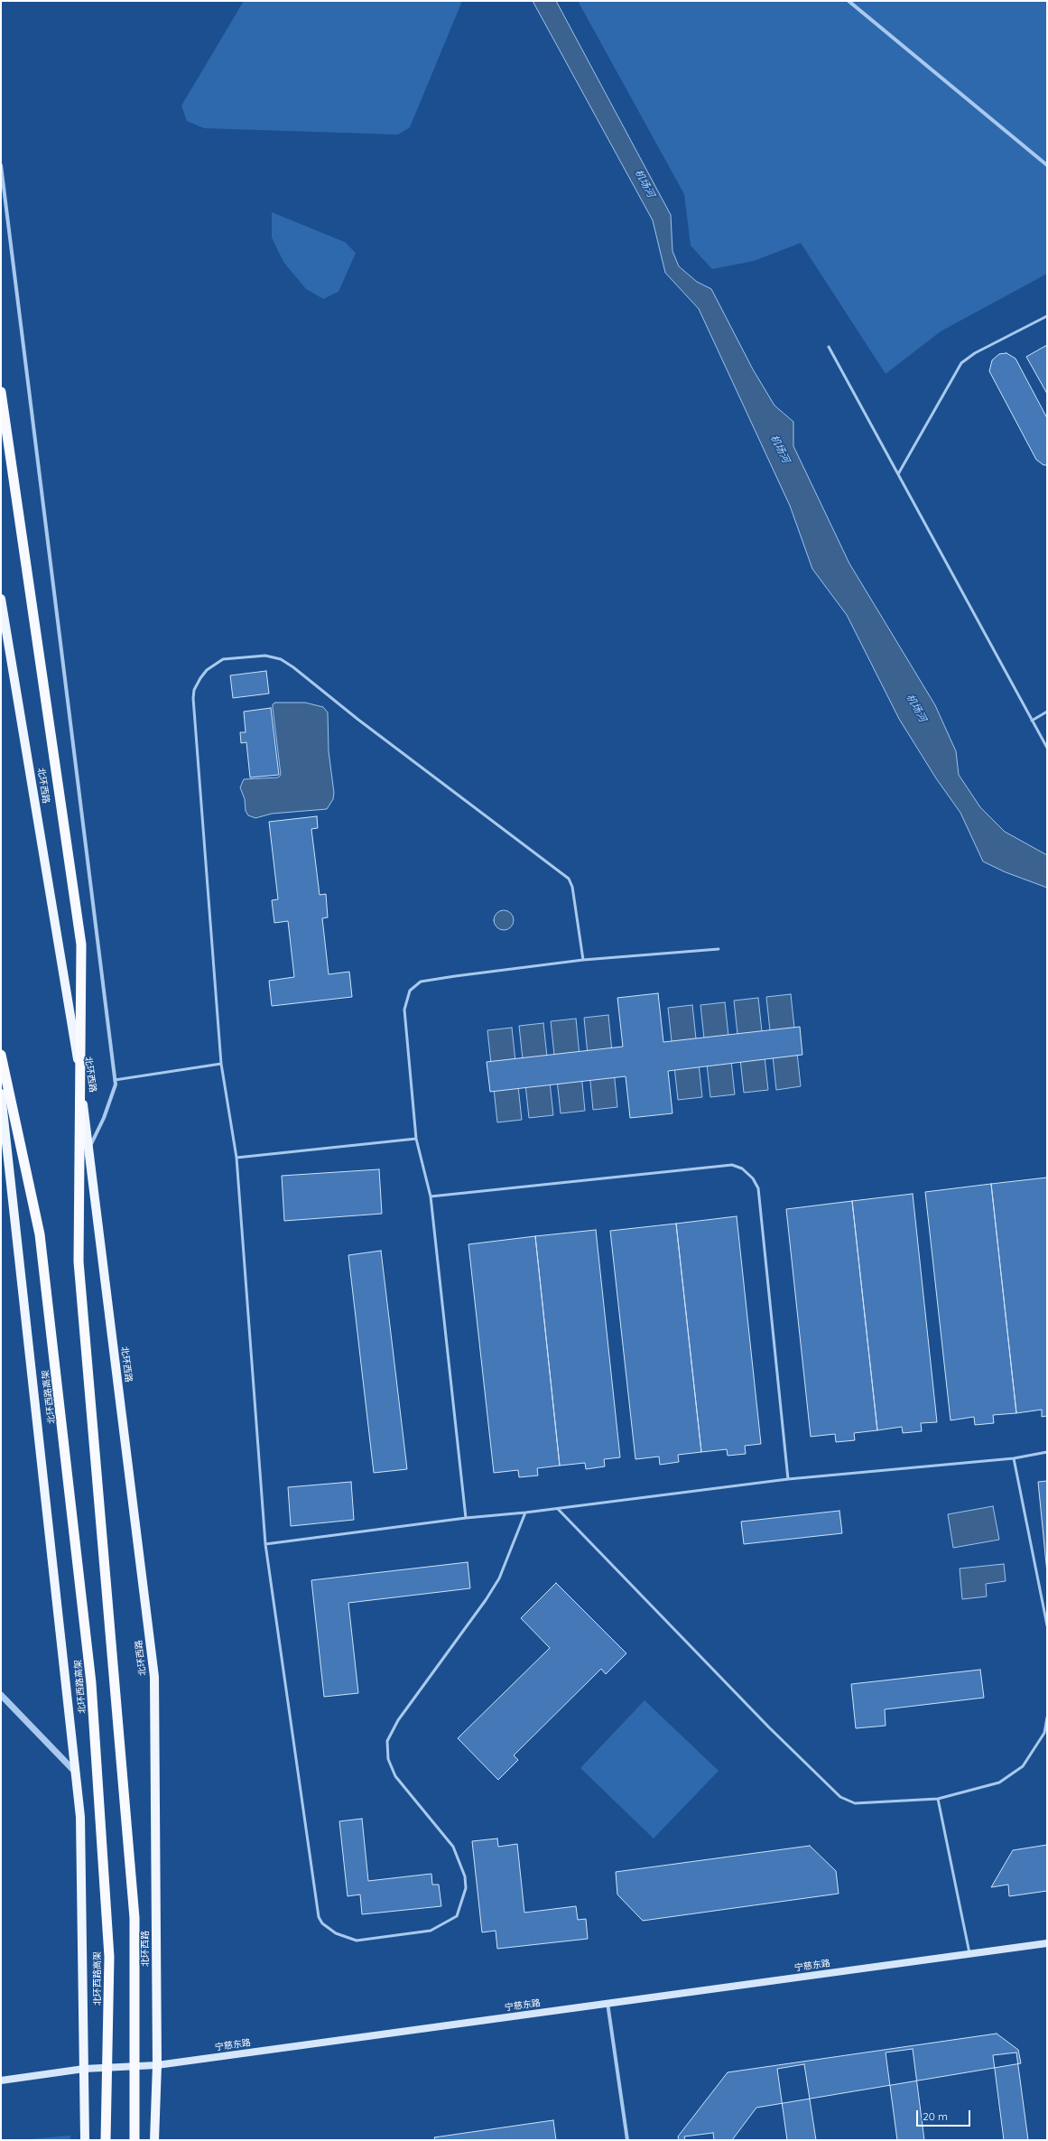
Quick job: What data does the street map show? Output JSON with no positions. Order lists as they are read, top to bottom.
{
  "streets": {
    "highway": ["北环西路高架"],
    "main road": ["北环西路", "宁慈东路"]
  },
  "crossings": [
    ["北环西路", "宁慈东路"]
  ],
  "water": ["机场河"],
  "scale_bar": "20 m"
}
